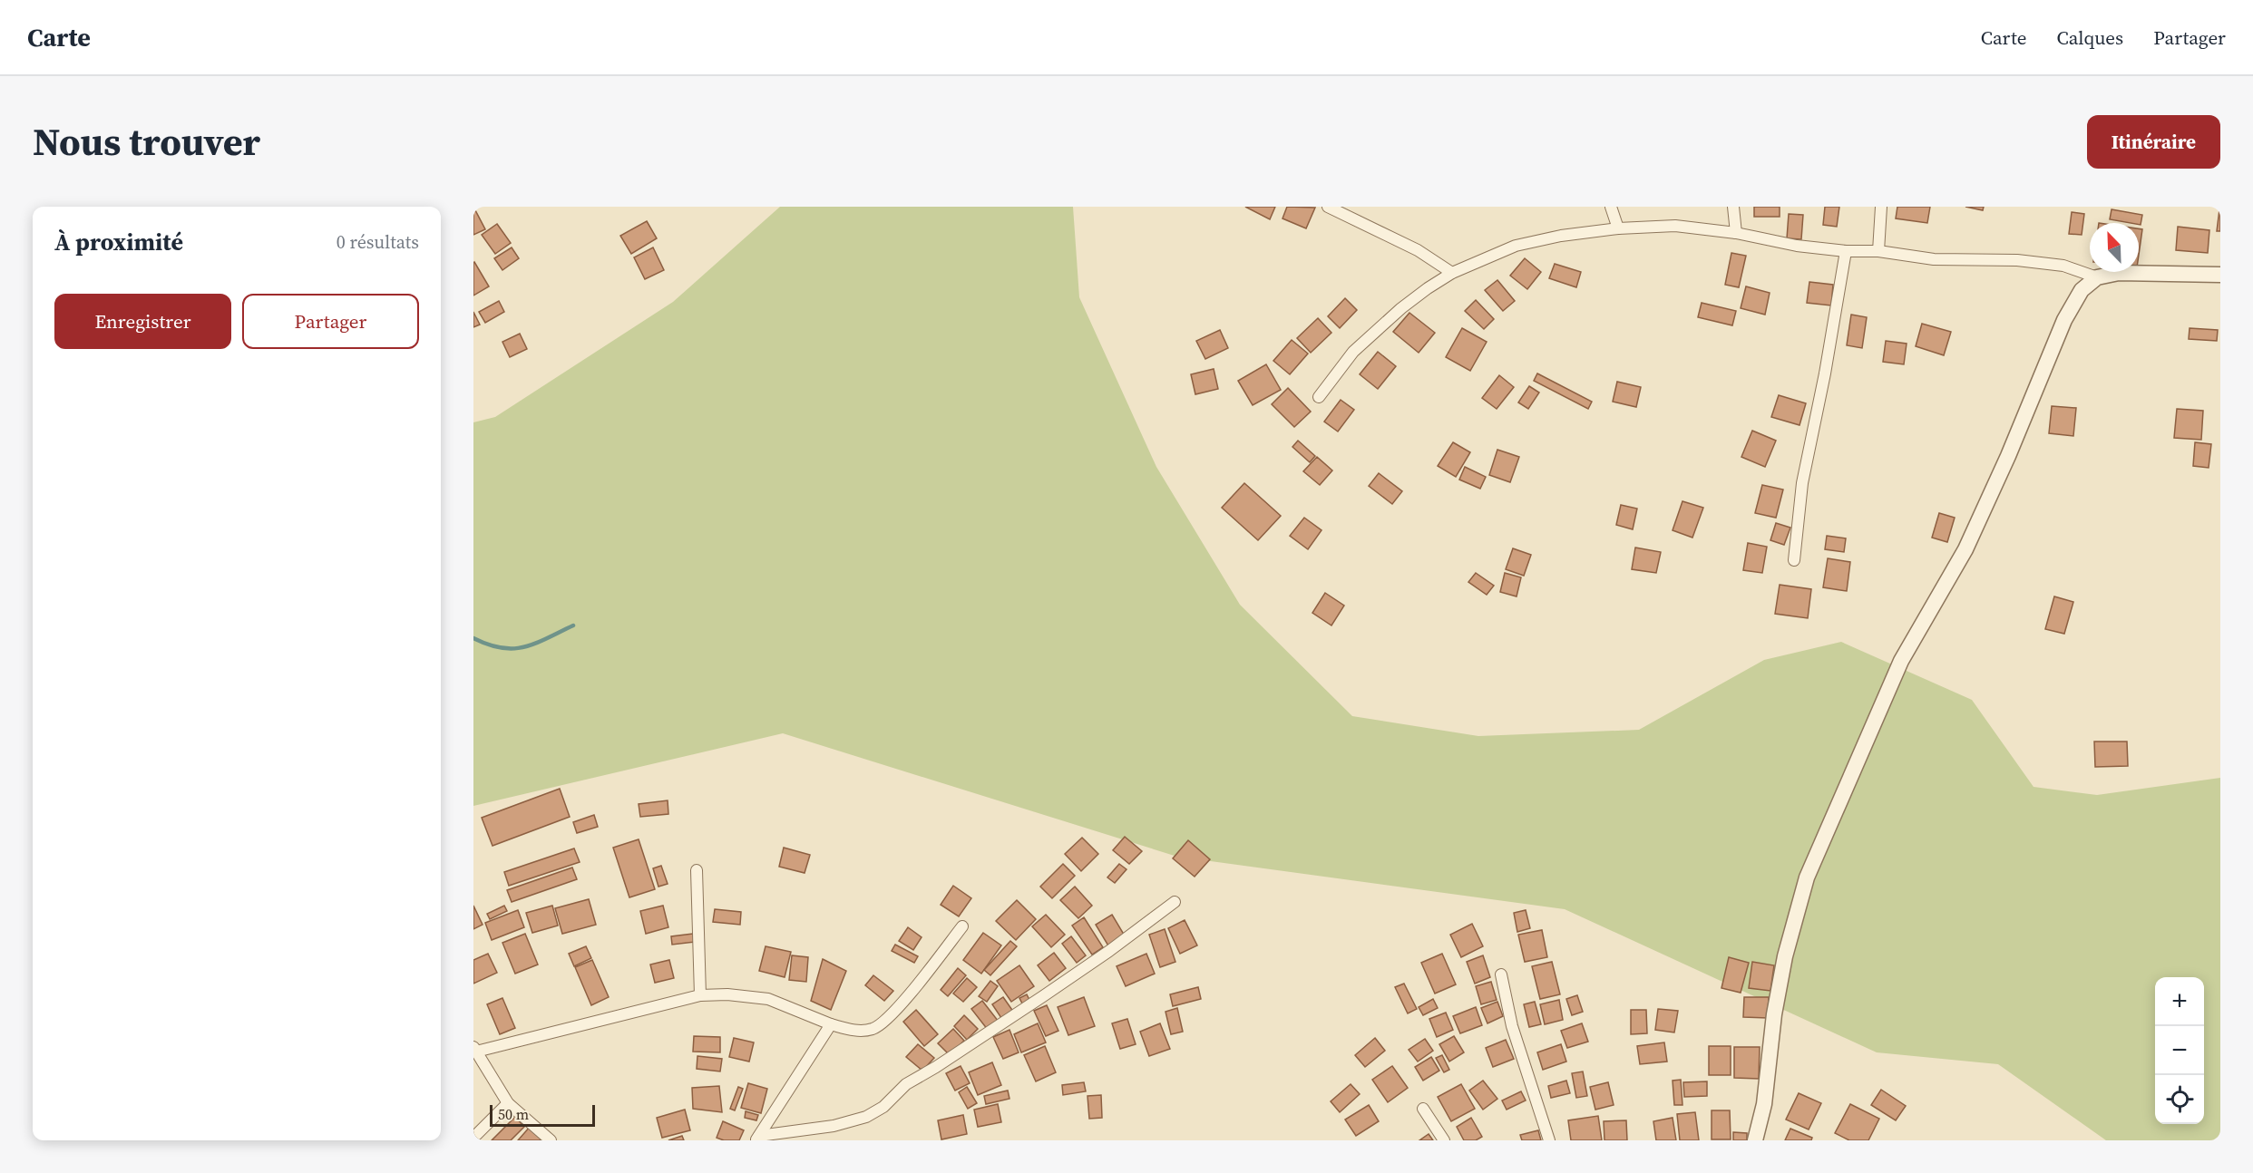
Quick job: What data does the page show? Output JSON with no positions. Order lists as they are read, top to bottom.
{
  "scale_bar": "50 m",
  "north": "top left",
  "page": {
    "header": "Carte",
    "nav": ["Carte", "Calques", "Partager"],
    "title": "Nous trouver",
    "buttons": [
      "Itinéraire",
      ["Enregistrer", "Partager"]
    ],
    "heading": ["À proximité", "0 résultats"],
    "map_buttons": ["+", "−"],
    "scale": "50 m"
  }
}
